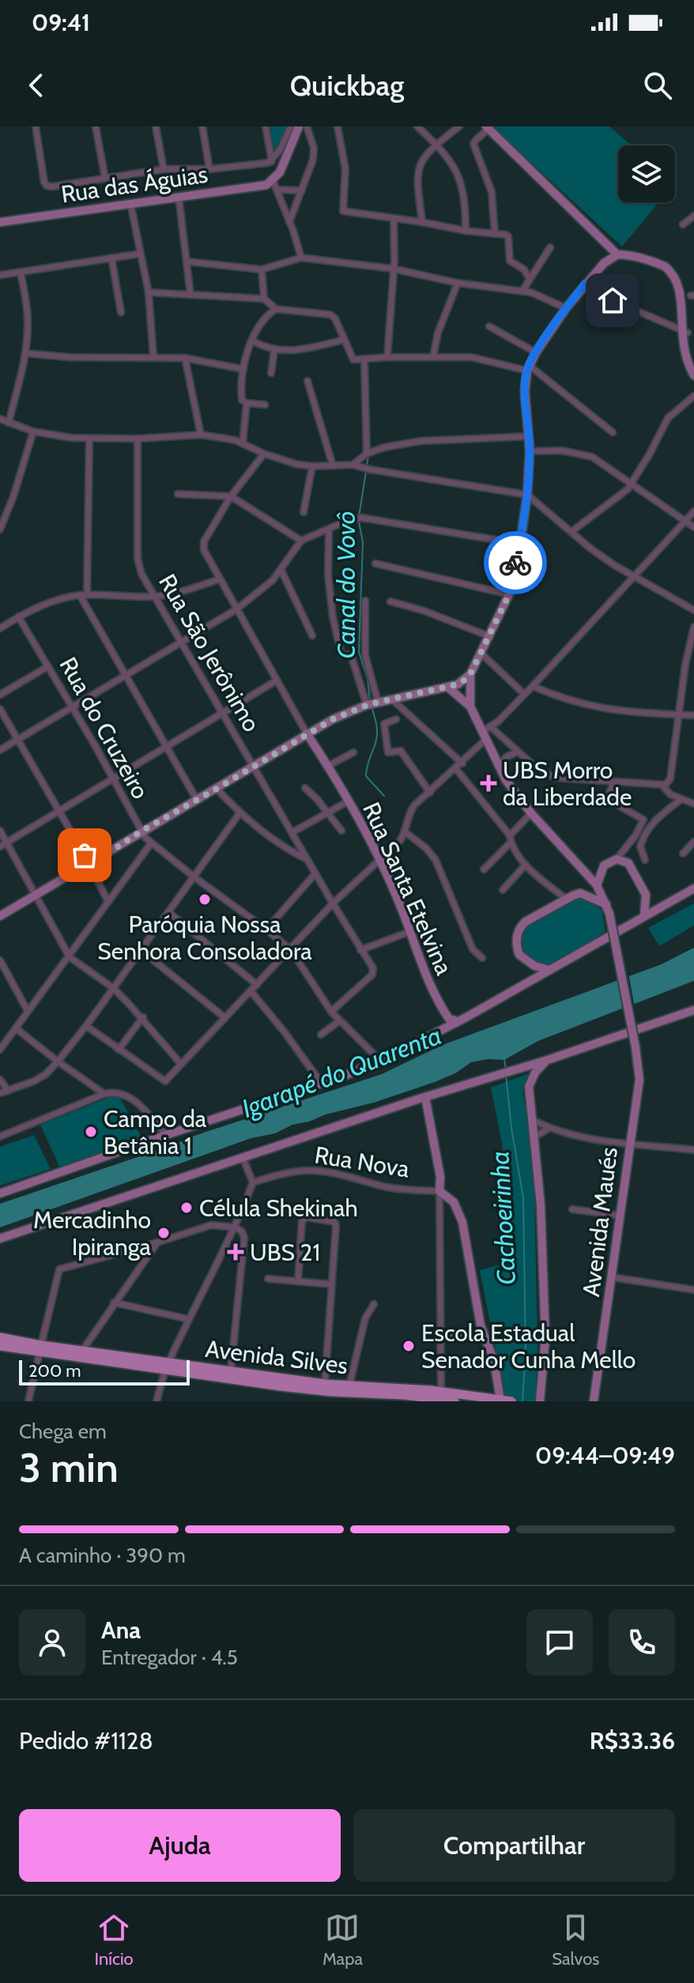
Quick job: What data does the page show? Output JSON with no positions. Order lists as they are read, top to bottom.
{
  "streets": {
    "main road": ["Avenida Silves"],
    "street": [
      "Rua das Águias",
      "Rua São Jerônimo",
      "Rua do Cruzeiro",
      "Rua Santa Etelvina",
      "Rua Nova",
      "Avenida Maués"
    ]
  },
  "crossings": [
    ["Rua São Jerônimo", "Rua do Cruzeiro"],
    ["Rua Nova", "Avenida Silves"]
  ],
  "water": ["Canal do Vovô", "Igarapé do Quarenta", "Cachoeirinha"],
  "places": {
    "health": ["UBS Morro da Liberdade", "UBS 21"],
    "other": [
      "Paróquia Nossa Senhora Consoladora",
      "Campo da Betânia 1",
      "Célula Shekinah",
      "Mercadinho Ipiranga",
      "Escola Estadual Senador Cunha Mello"
    ]
  },
  "scale_bar": "200 m",
  "page": {
    "status": "09:41",
    "header": "Quickbag",
    "scale": "200 m",
    "heading": ["3 min", "Chega em", "09:44–09:49"],
    "panel": [
      "Ana",
      "Entregador · 4.5",
      "Pedido #1128",
      "R$33.36"
    ],
    "bar": "A caminho · 390 m",
    "buttons": ["Ajuda", "Compartilhar"],
    "tabs": ["Início", "Mapa", "Salvos"]
  }
}
